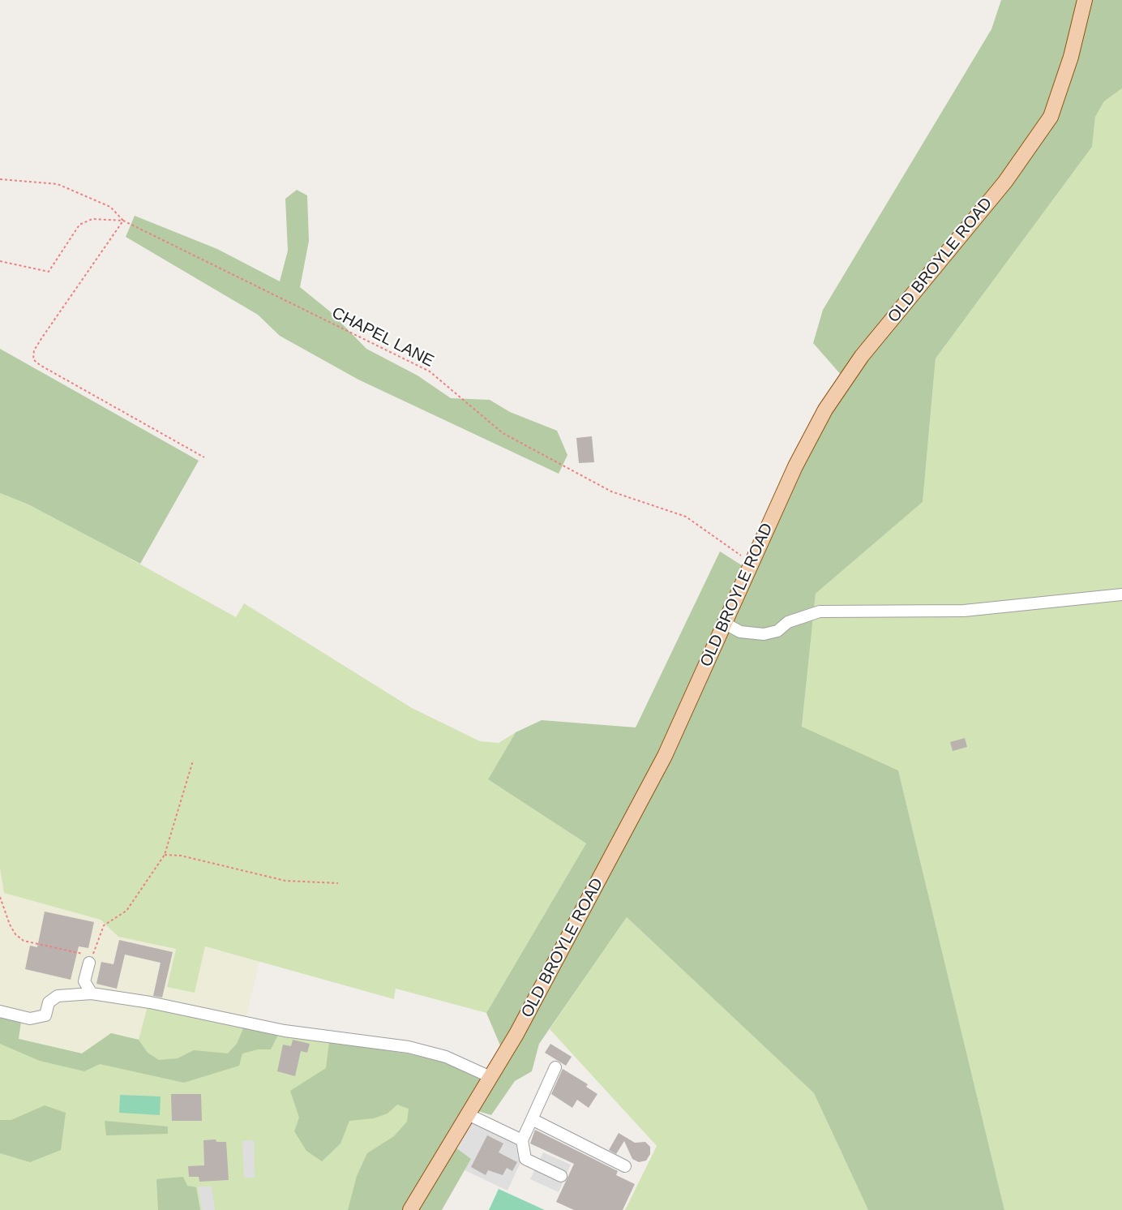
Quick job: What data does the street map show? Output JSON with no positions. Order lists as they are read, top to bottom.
{
  "streets": {
    "main road": ["OLD BROYLE ROAD"],
    "path": ["CHAPEL LANE"]
  },
  "crossings": [
    ["OLD BROYLE ROAD", "CHAPEL LANE"]
  ]
}
